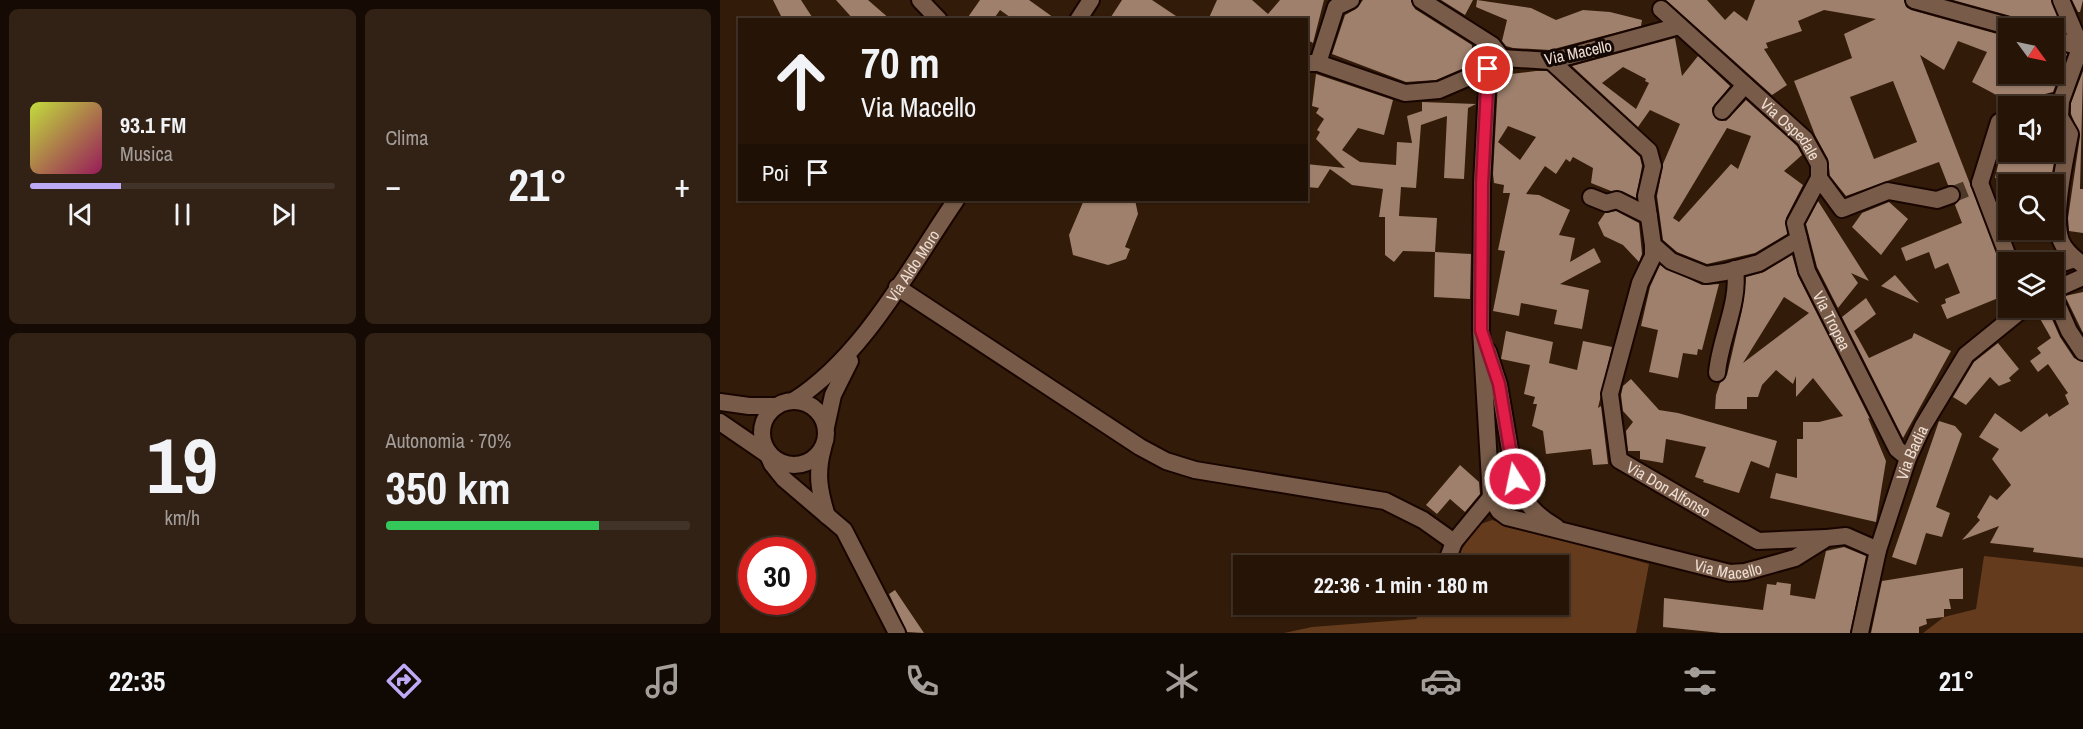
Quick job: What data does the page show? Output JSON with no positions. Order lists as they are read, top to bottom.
{
  "streets": {
    "street": [
      "Via Macello",
      "Via Ospedale",
      "Via Aldo Moro",
      "Via Tropea",
      "Via Badia",
      "Via Don Alfonso"
    ]
  },
  "crossings": [
    ["Via Macello", "Via Ospedale"],
    ["Via Macello", "Via Don Alfonso"],
    ["Via Ospedale", "Via Tropea"],
    ["Via Tropea", "Via Badia"]
  ],
  "north": "bottom right",
  "page": {
    "tile": [
      "Clima",
      ["19", "km/h"],
      ["Autonomia · 70%", "350 km"]
    ],
    "turn": ["70 m", "Via Macello"],
    "song": ["93.1 FM", "Musica"],
    "then": "Poi",
    "heat": ["−", "21°", "+"],
    "limit": "30",
    "trip": "22:36 · 1 min · 180 m",
    "tabs": ["22:35", "21°"]
  }
}
